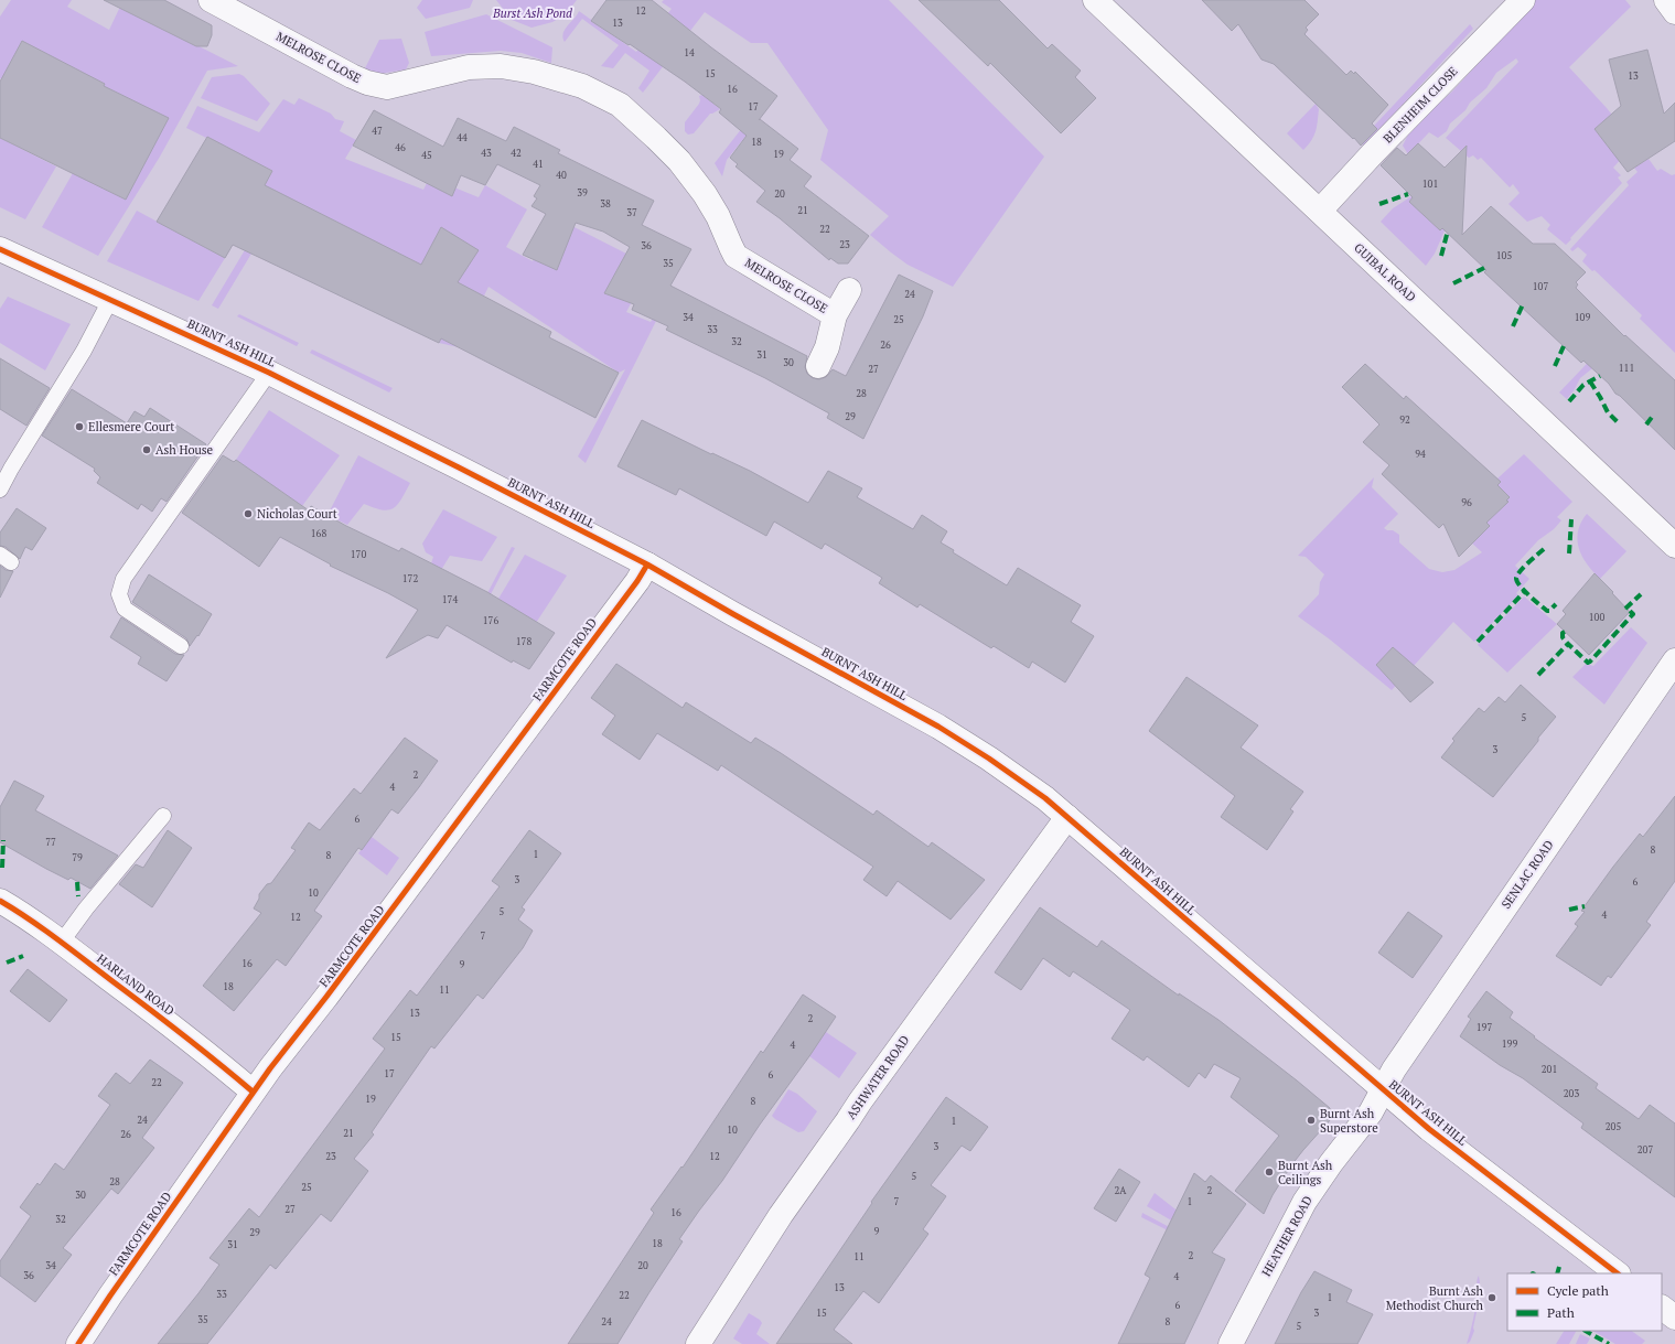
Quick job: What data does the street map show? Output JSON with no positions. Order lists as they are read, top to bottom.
{
  "streets": {
    "street": [
      "MELROSE CLOSE",
      "BLENHEIM CLOSE",
      "GUIBAL ROAD",
      "BURNT ASH HILL",
      "FARMCOTE ROAD",
      "SENLAC ROAD",
      "HARLAND ROAD",
      "ASHWATER ROAD",
      "HEATHER ROAD"
    ]
  },
  "crossings": [
    ["BLENHEIM CLOSE", "GUIBAL ROAD"],
    ["BURNT ASH HILL", "FARMCOTE ROAD"],
    ["BURNT ASH HILL", "SENLAC ROAD"],
    ["BURNT ASH HILL", "ASHWATER ROAD"],
    ["BURNT ASH HILL", "HEATHER ROAD"],
    ["FARMCOTE ROAD", "HARLAND ROAD"],
    ["SENLAC ROAD", "HEATHER ROAD"]
  ],
  "parks": ["Burst Ash Pond"],
  "places": [
    "Ellesmere Court",
    "Ash House",
    "Nicholas Court",
    "Burnt Ash Superstore",
    "Burnt Ash Ceilings",
    "Burnt Ash Methodist Church"
  ],
  "house_numbers": [
    "12",
    "13",
    "14",
    "15",
    "13",
    "16",
    "17",
    "47",
    "44",
    "18",
    "46",
    "43",
    "42",
    "19",
    "45",
    "41",
    "40",
    "101",
    "39",
    "20",
    "38",
    "21",
    "37",
    "22",
    "23",
    "36",
    "105",
    "35",
    "107",
    "24",
    "34",
    "109",
    "25",
    "33",
    "32",
    "26",
    "31",
    "30",
    "111",
    "27",
    "28",
    "29",
    "92",
    "94",
    "96",
    "168",
    "170",
    "172",
    "174",
    "100",
    "176",
    "178",
    "5",
    "3",
    "2",
    "4",
    "6",
    "77",
    "8",
    "1",
    "8",
    "79",
    "3",
    "6",
    "10",
    "5",
    "4",
    "12",
    "7",
    "16",
    "9",
    "18",
    "11",
    "13",
    "2",
    "197",
    "15",
    "199",
    "4",
    "201",
    "17",
    "6",
    "22",
    "203",
    "19",
    "8",
    "24",
    "1",
    "205",
    "10",
    "21",
    "26",
    "3",
    "207",
    "23",
    "12",
    "5",
    "28",
    "25",
    "2A",
    "2",
    "30",
    "7",
    "1",
    "27",
    "16",
    "32",
    "9",
    "29",
    "18",
    "31",
    "2",
    "11",
    "34",
    "20",
    "36",
    "4",
    "13",
    "33",
    "22",
    "1",
    "6",
    "15",
    "3",
    "35",
    "24",
    "8",
    "5"
  ],
  "legend": ["Cycle path", "Path"]
}
